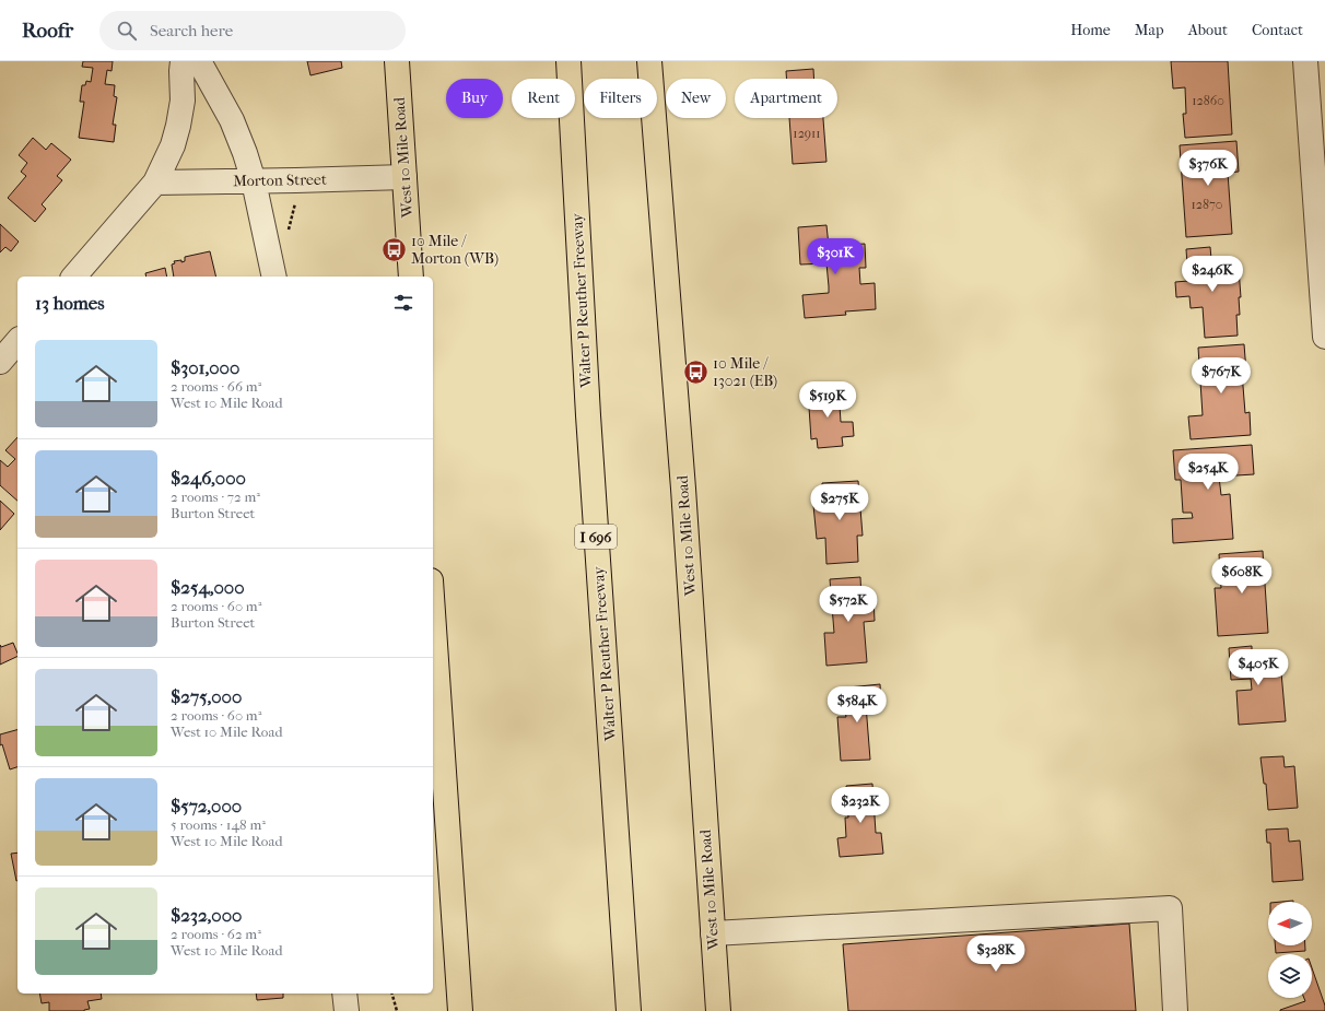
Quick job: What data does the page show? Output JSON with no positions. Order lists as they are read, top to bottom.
{
  "streets": {
    "main road": ["West 10 Mile Road", "Walter P Reuther Freeway", "I 696"],
    "street": ["Morton Street"]
  },
  "crossings": [
    ["West 10 Mile Road", "Morton Street"]
  ],
  "places": {
    "bus stop": ["10 Mile / Morton (WB)", "10 Mile / 13021 (EB)"]
  },
  "house_numbers": ["12860", "12911", "12870"],
  "north": "left",
  "page": {
    "header": "Roofr",
    "search": "Search here",
    "nav": [
      "Home",
      "Map",
      "About",
      "Contact"
    ],
    "chip": [
      "Buy",
      "Rent",
      "Filters",
      "New",
      "Apartment"
    ],
    "price": [
      "$376K",
      "$301K",
      "$246K",
      "$767K",
      "$519K",
      "$254K",
      "$275K",
      "$608K",
      "$572K",
      "$405K",
      "$584K",
      "$232K",
      "$328K"
    ],
    "heading": "13 homes",
    "list": [
      {
        "name": "$301,000",
        "note": "2 rooms · 66 m² · West 10 Mile Road"
      },
      {
        "name": "$246,000",
        "note": "2 rooms · 72 m² · Burton Street"
      },
      {
        "name": "$254,000",
        "note": "2 rooms · 60 m² · Burton Street"
      },
      {
        "name": "$275,000",
        "note": "2 rooms · 60 m² · West 10 Mile Road"
      },
      {
        "name": "$572,000",
        "note": "5 rooms · 148 m² · West 10 Mile Road"
      },
      {
        "name": "$232,000",
        "note": "2 rooms · 62 m² · West 10 Mile Road"
      }
    ]
  }
}
